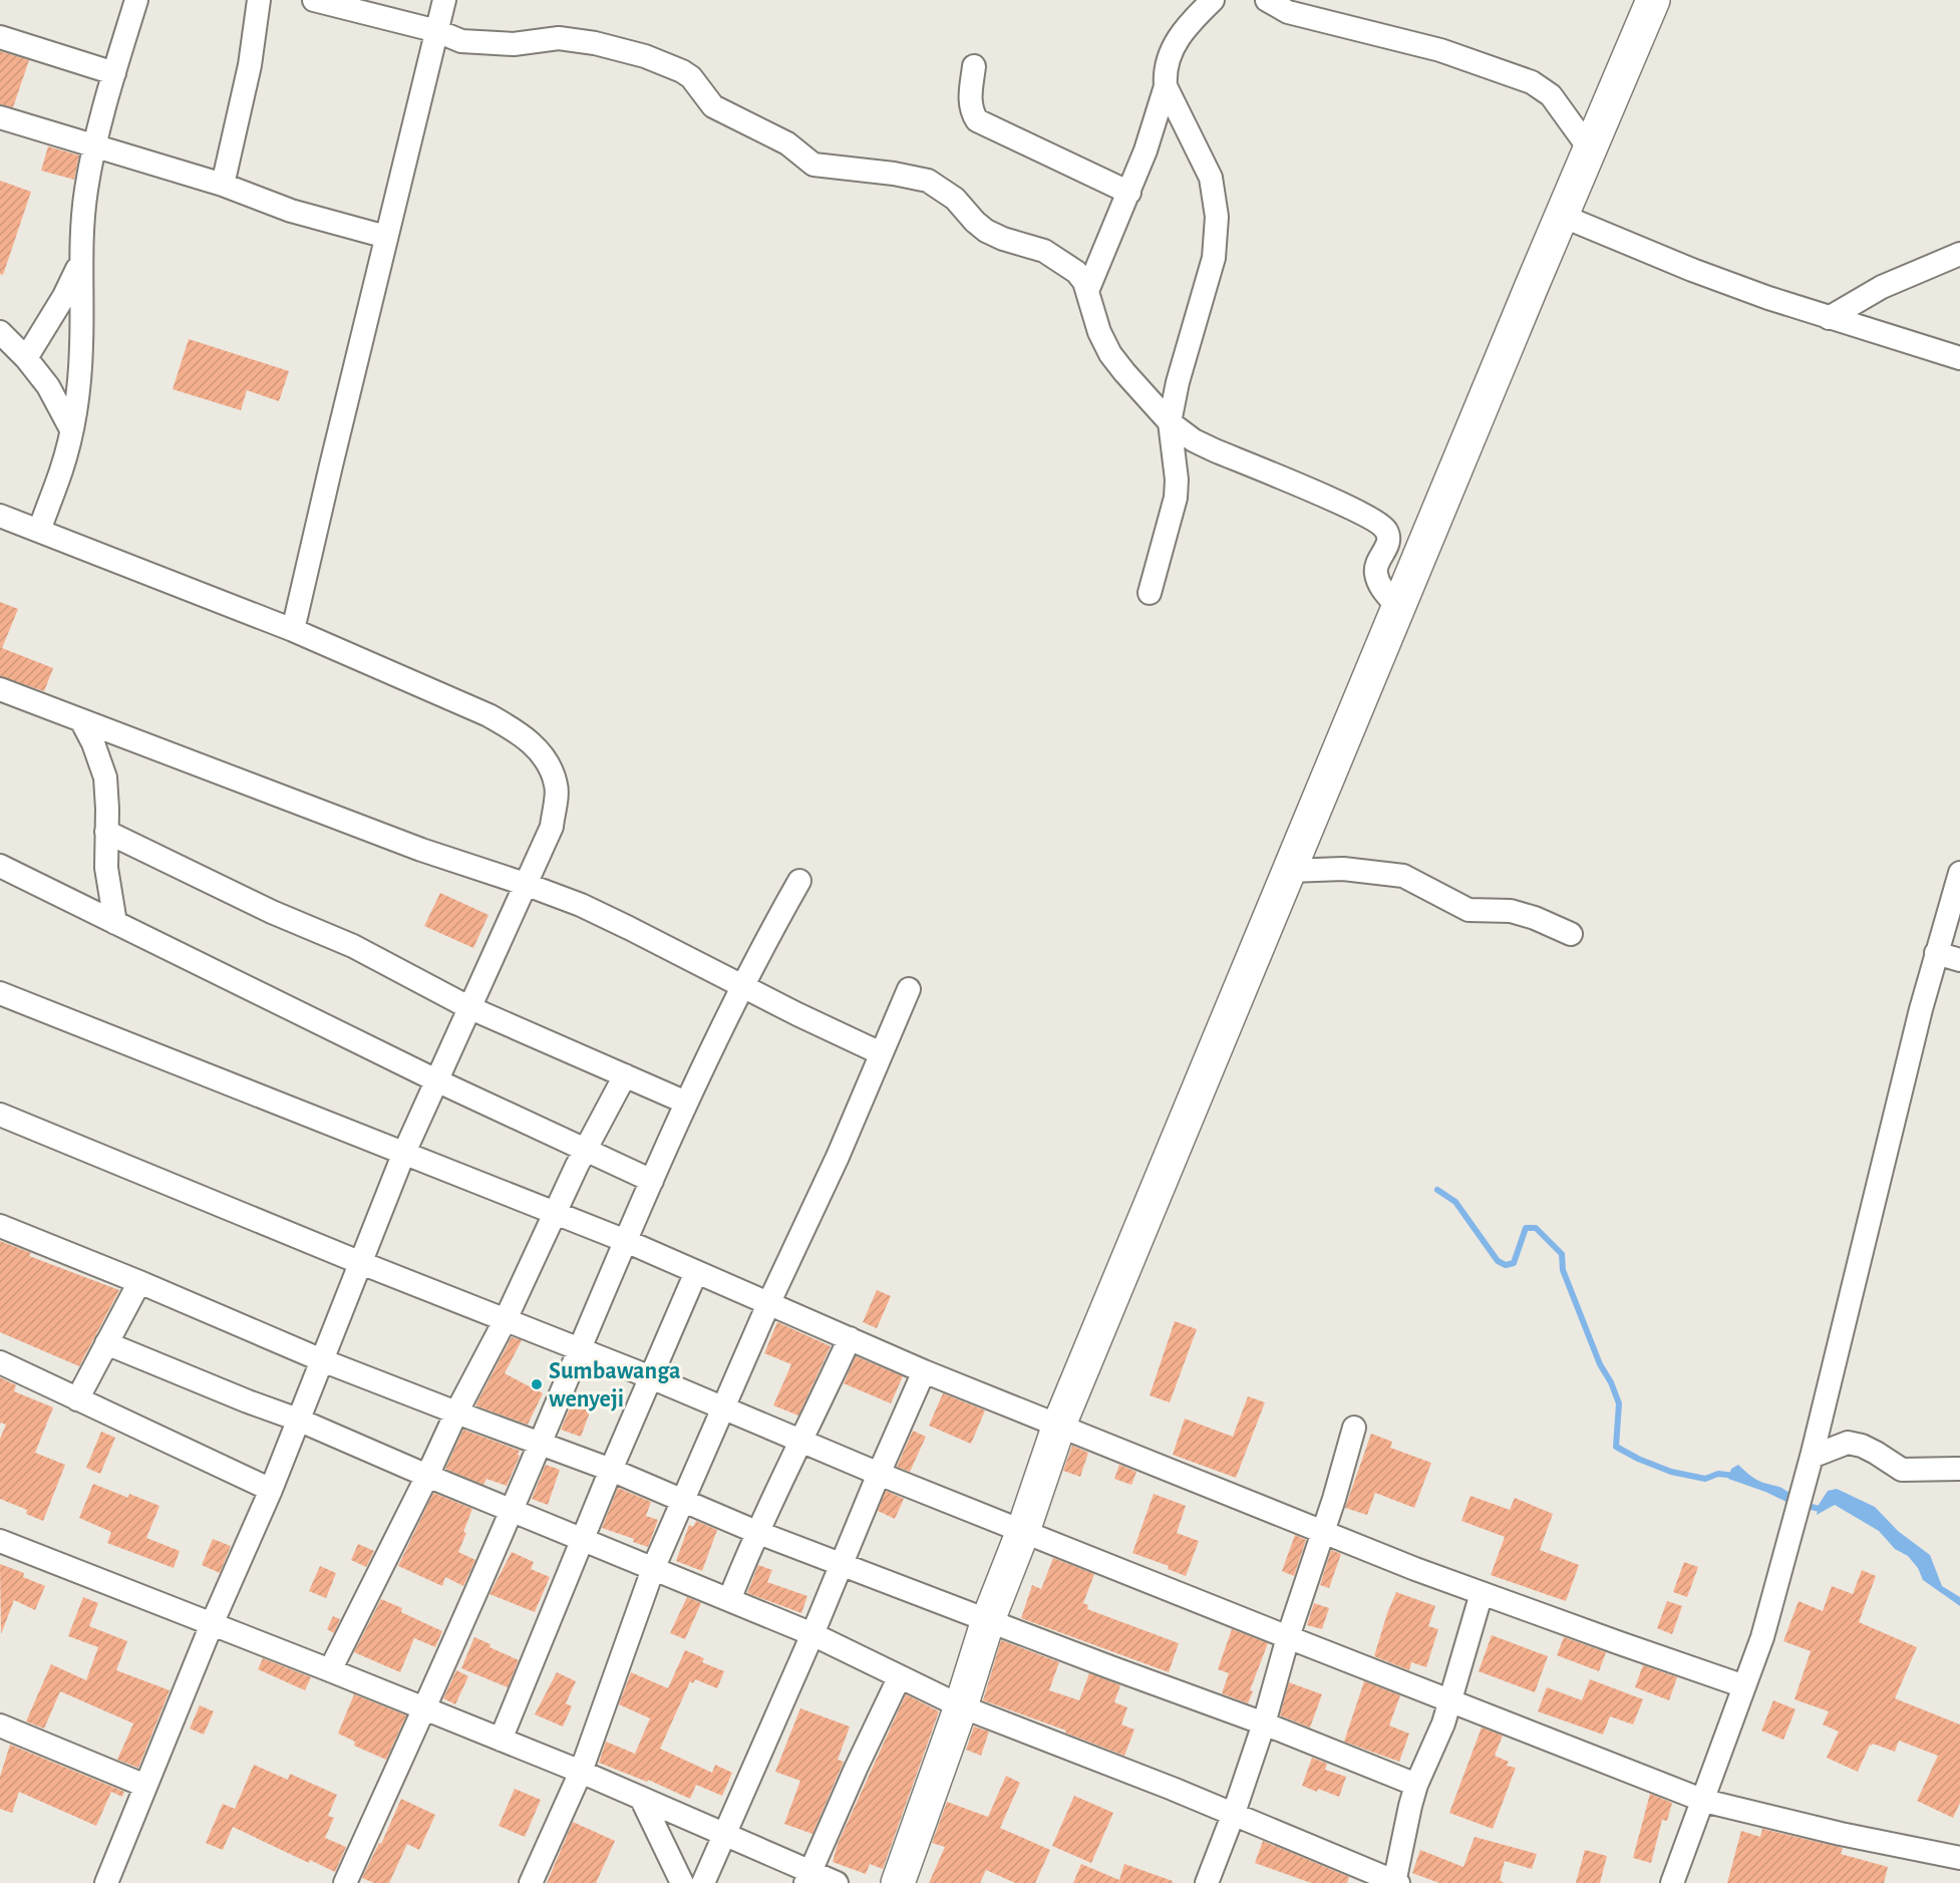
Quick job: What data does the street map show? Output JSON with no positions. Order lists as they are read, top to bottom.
{
  "places": ["Sumbawanga wenyeji"]
}
